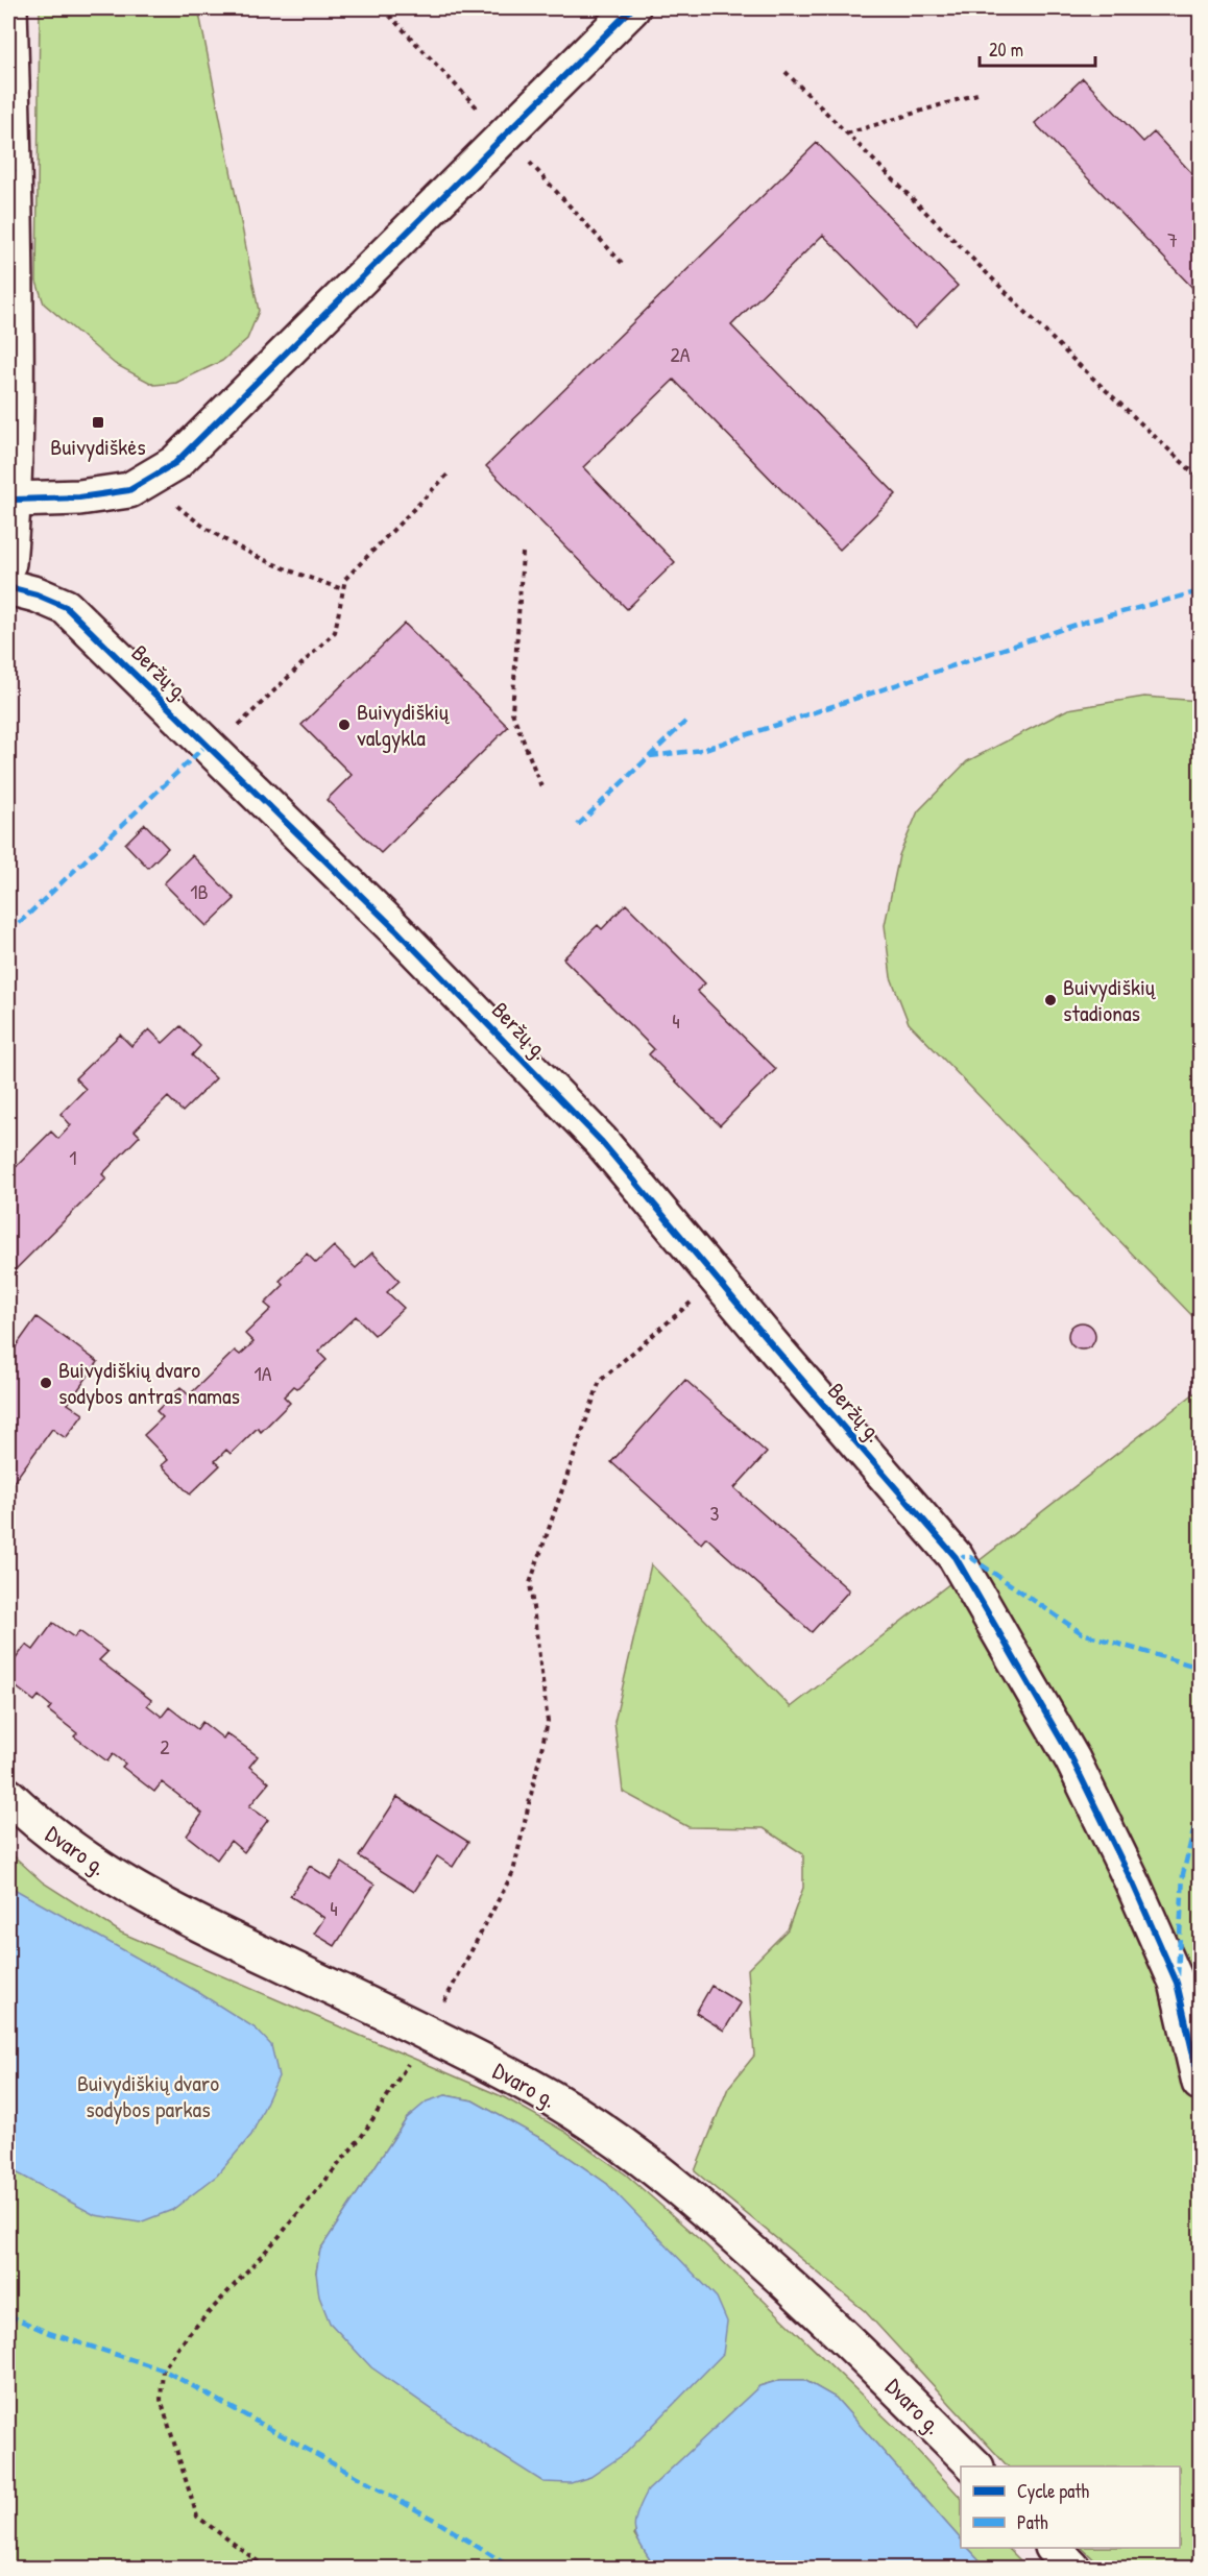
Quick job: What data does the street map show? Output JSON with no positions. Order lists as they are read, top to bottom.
{
  "streets": {
    "street": ["Beržų g.", "Dvaro g."]
  },
  "parks": ["Buivydiškių dvaro sodybos parkas"],
  "places": {
    "transit": ["Buivydiškės"],
    "other": ["Buivydiškių valgykla", "Buivydiškių stadionas", "Buivydiškių dvaro sodybos antras namas"]
  },
  "house_numbers": [
    "7",
    "2A",
    "1B",
    "4",
    "1",
    "1A",
    "3",
    "2",
    "4"
  ],
  "legend": ["Cycle path", "Path"],
  "scale_bar": "20 m"
}
